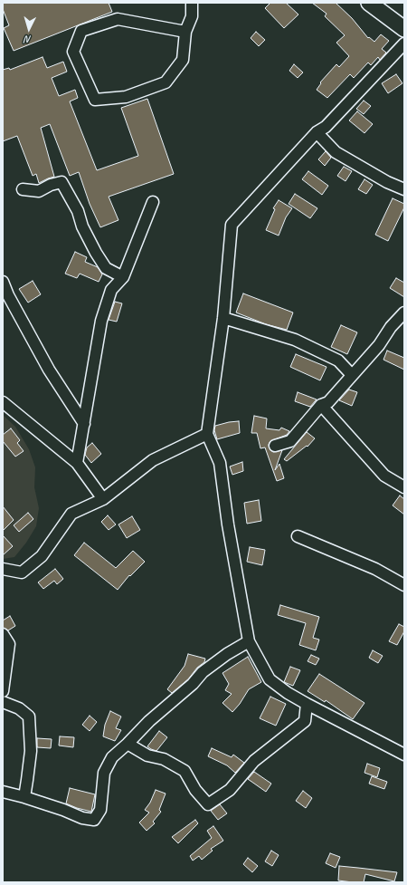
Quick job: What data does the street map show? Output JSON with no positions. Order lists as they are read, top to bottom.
{
  "north": "bottom"
}
